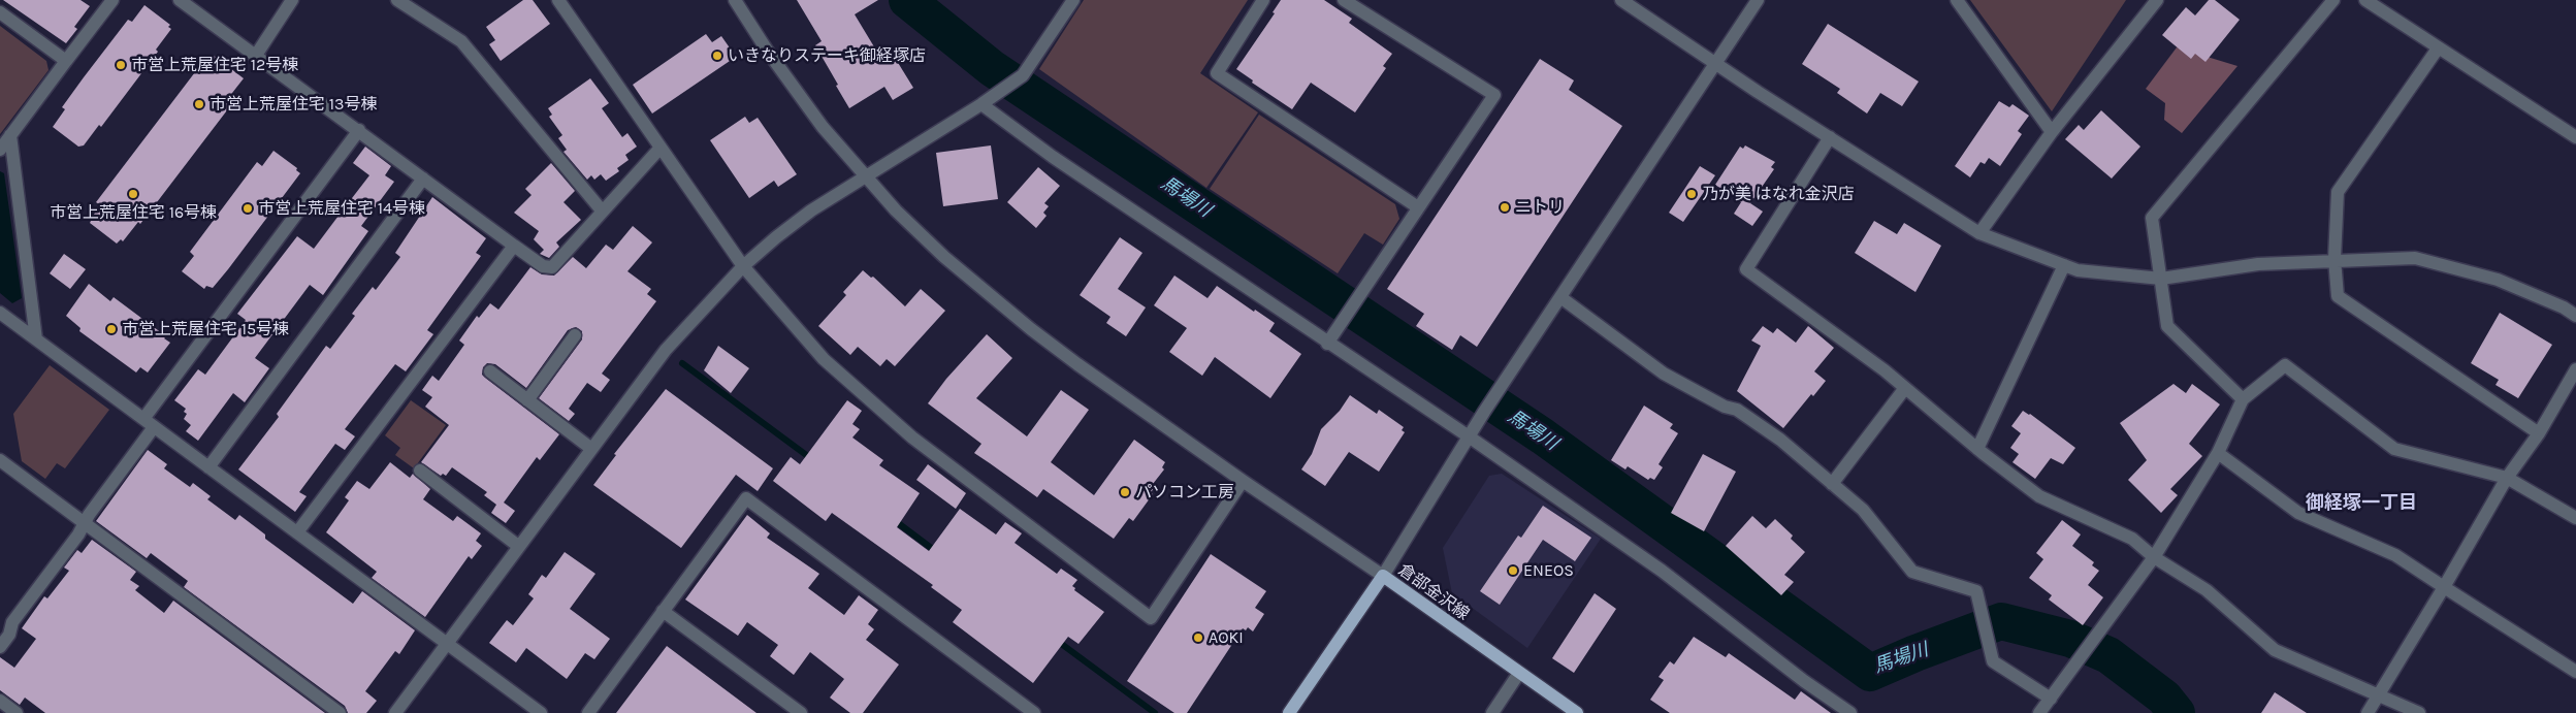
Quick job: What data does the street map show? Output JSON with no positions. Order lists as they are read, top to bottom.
{
  "streets": {
    "main road": ["倉部金沢線"]
  },
  "districts": ["御経塚一丁目"],
  "water": ["馬場川"],
  "places": [
    "いきなりステーキ御経塚店",
    "市営上荒屋住宅 12号棟",
    "市営上荒屋住宅 13号棟",
    "市営上荒屋住宅 16号棟",
    "乃が美 はなれ金沢店",
    "ニトリ",
    "市営上荒屋住宅 14号棟",
    "市営上荒屋住宅 15号棟",
    "パソコン工房",
    "ENEOS",
    "AOKI"
  ]
}
